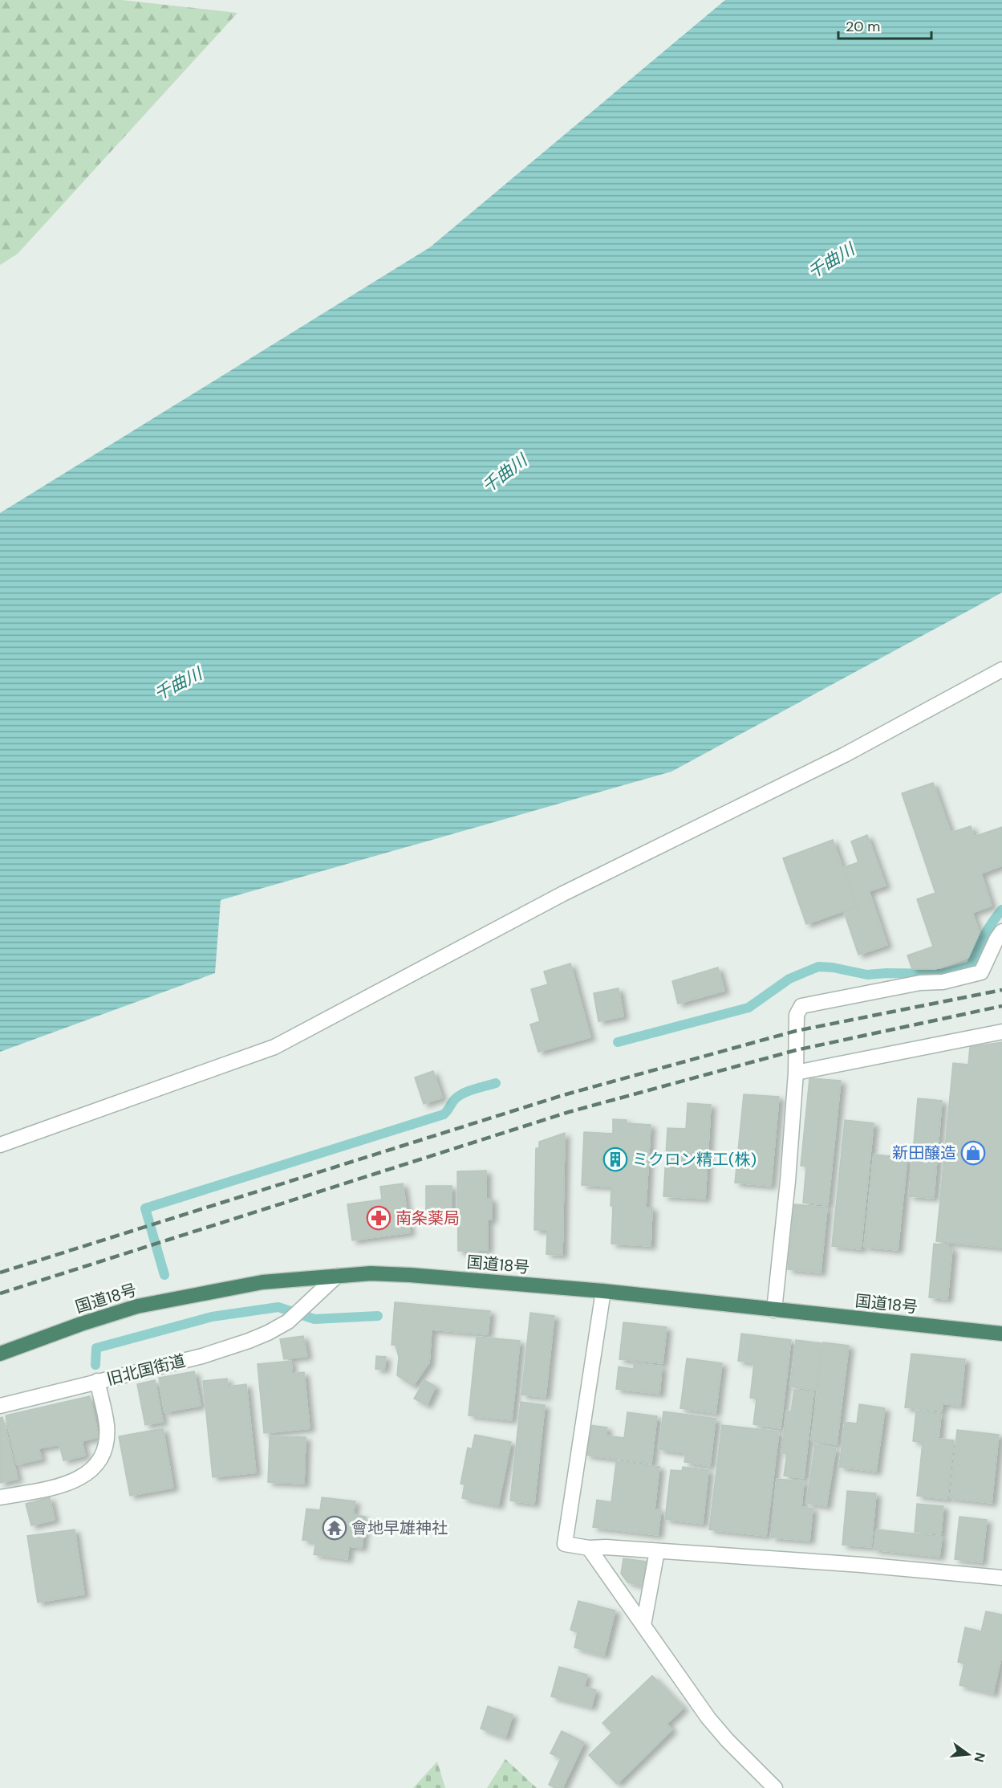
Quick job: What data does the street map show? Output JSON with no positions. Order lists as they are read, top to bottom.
{
  "streets": {
    "highway": ["国道18号"],
    "street": ["旧北国街道"]
  },
  "crossings": [
    ["国道18号", "旧北国街道"]
  ],
  "water": ["千曲川"],
  "places": {
    "shop": ["新田醸造"],
    "building": ["ミクロン精工(株)"],
    "pharmacy": ["南条薬局"],
    "temple": ["會地早雄神社"]
  },
  "scale_bar": "20 m",
  "north": "right"
}
